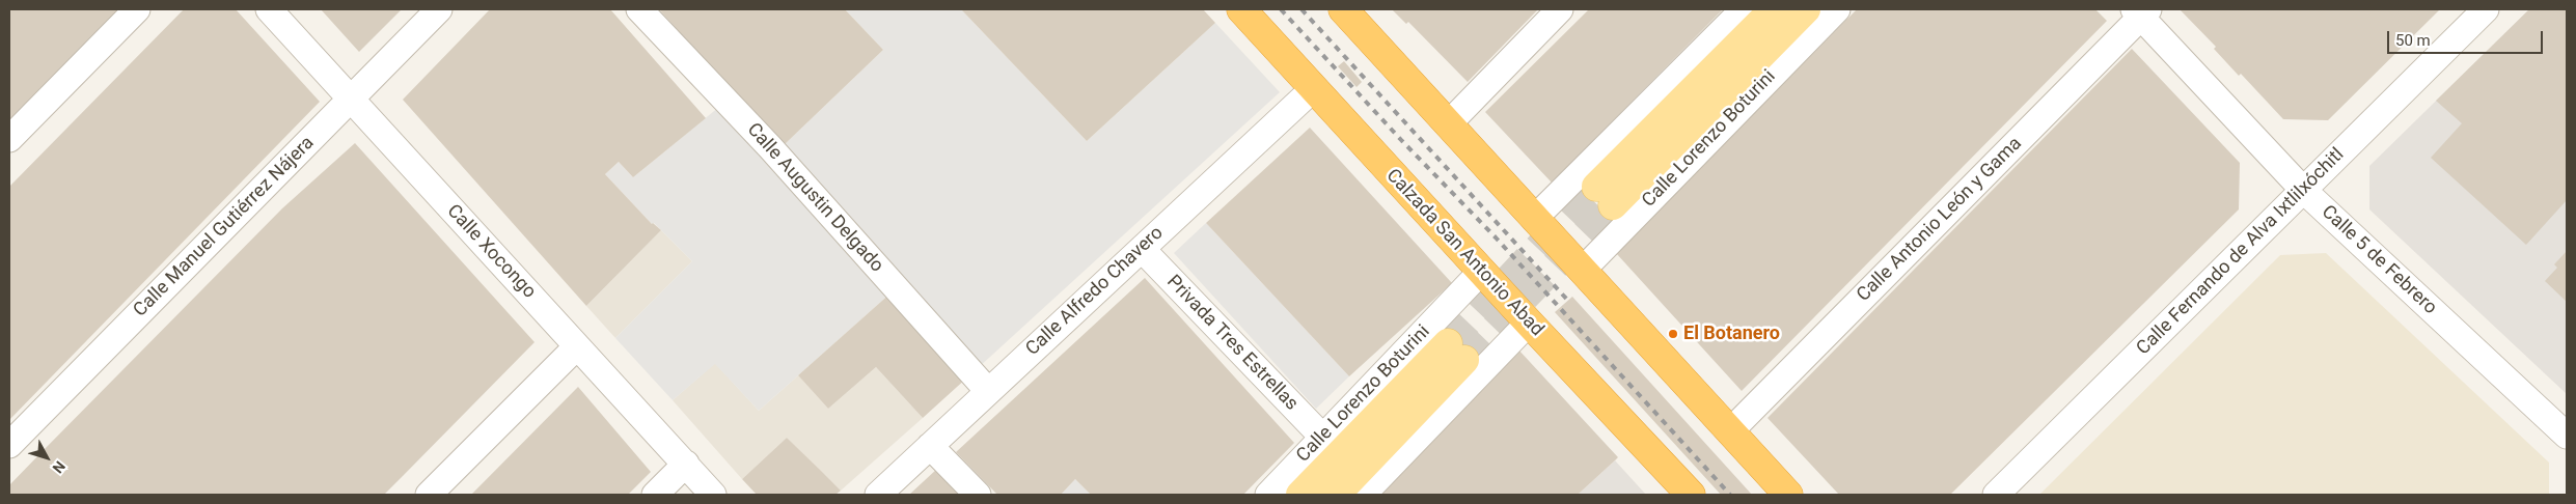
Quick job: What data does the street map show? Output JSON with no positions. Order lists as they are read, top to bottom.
{
  "streets": {
    "highway": ["Calzada San Antonio Abad"],
    "main road": ["Calle Lorenzo Boturini"],
    "street": [
      "Calle Augustin Delgado",
      "Calle Antonio León y Gama",
      "Calle Manuel Gutiérrez Nájera",
      "Calle Xocongo",
      "Calle Fernando de Alva Ixtlilxóchitl",
      "Calle 5 de Febrero",
      "Calle Alfredo Chavero",
      "Privada Tres Estrellas"
    ]
  },
  "crossings": [
    ["Calle Lorenzo Boturini", "Calzada San Antonio Abad"],
    ["Calle Lorenzo Boturini", "Privada Tres Estrellas"],
    ["Calle Augustin Delgado", "Calle Alfredo Chavero"],
    ["Calle Antonio León y Gama", "Calle 5 de Febrero"],
    ["Calle Manuel Gutiérrez Nájera", "Calle Xocongo"],
    ["Calle Fernando de Alva Ixtlilxóchitl", "Calle 5 de Febrero"],
    ["Calzada San Antonio Abad", "Calle Alfredo Chavero"],
    ["Calle Alfredo Chavero", "Privada Tres Estrellas"]
  ],
  "places": ["El Botanero"],
  "scale_bar": "50 m",
  "north": "bottom right"
}
